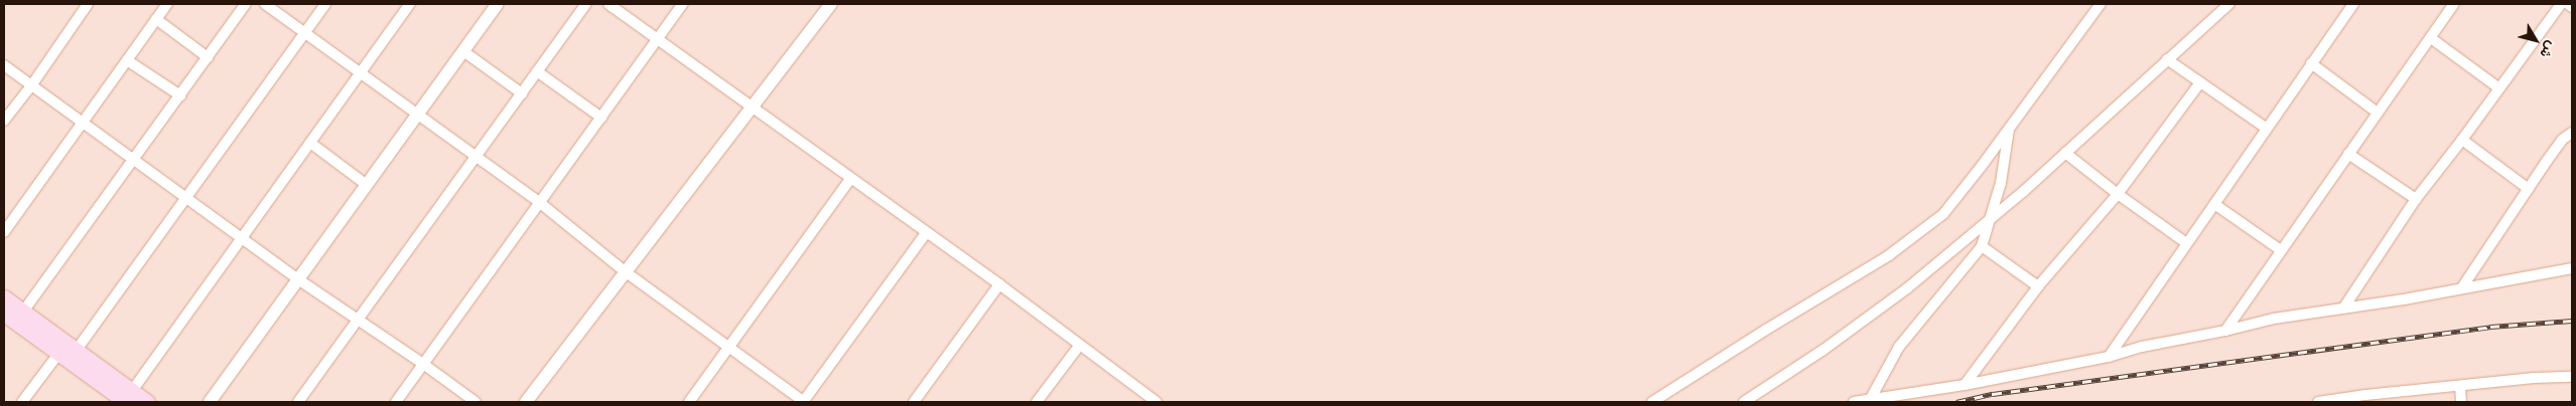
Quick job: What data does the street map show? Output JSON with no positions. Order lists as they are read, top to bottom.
{
  "north": "bottom right"
}
